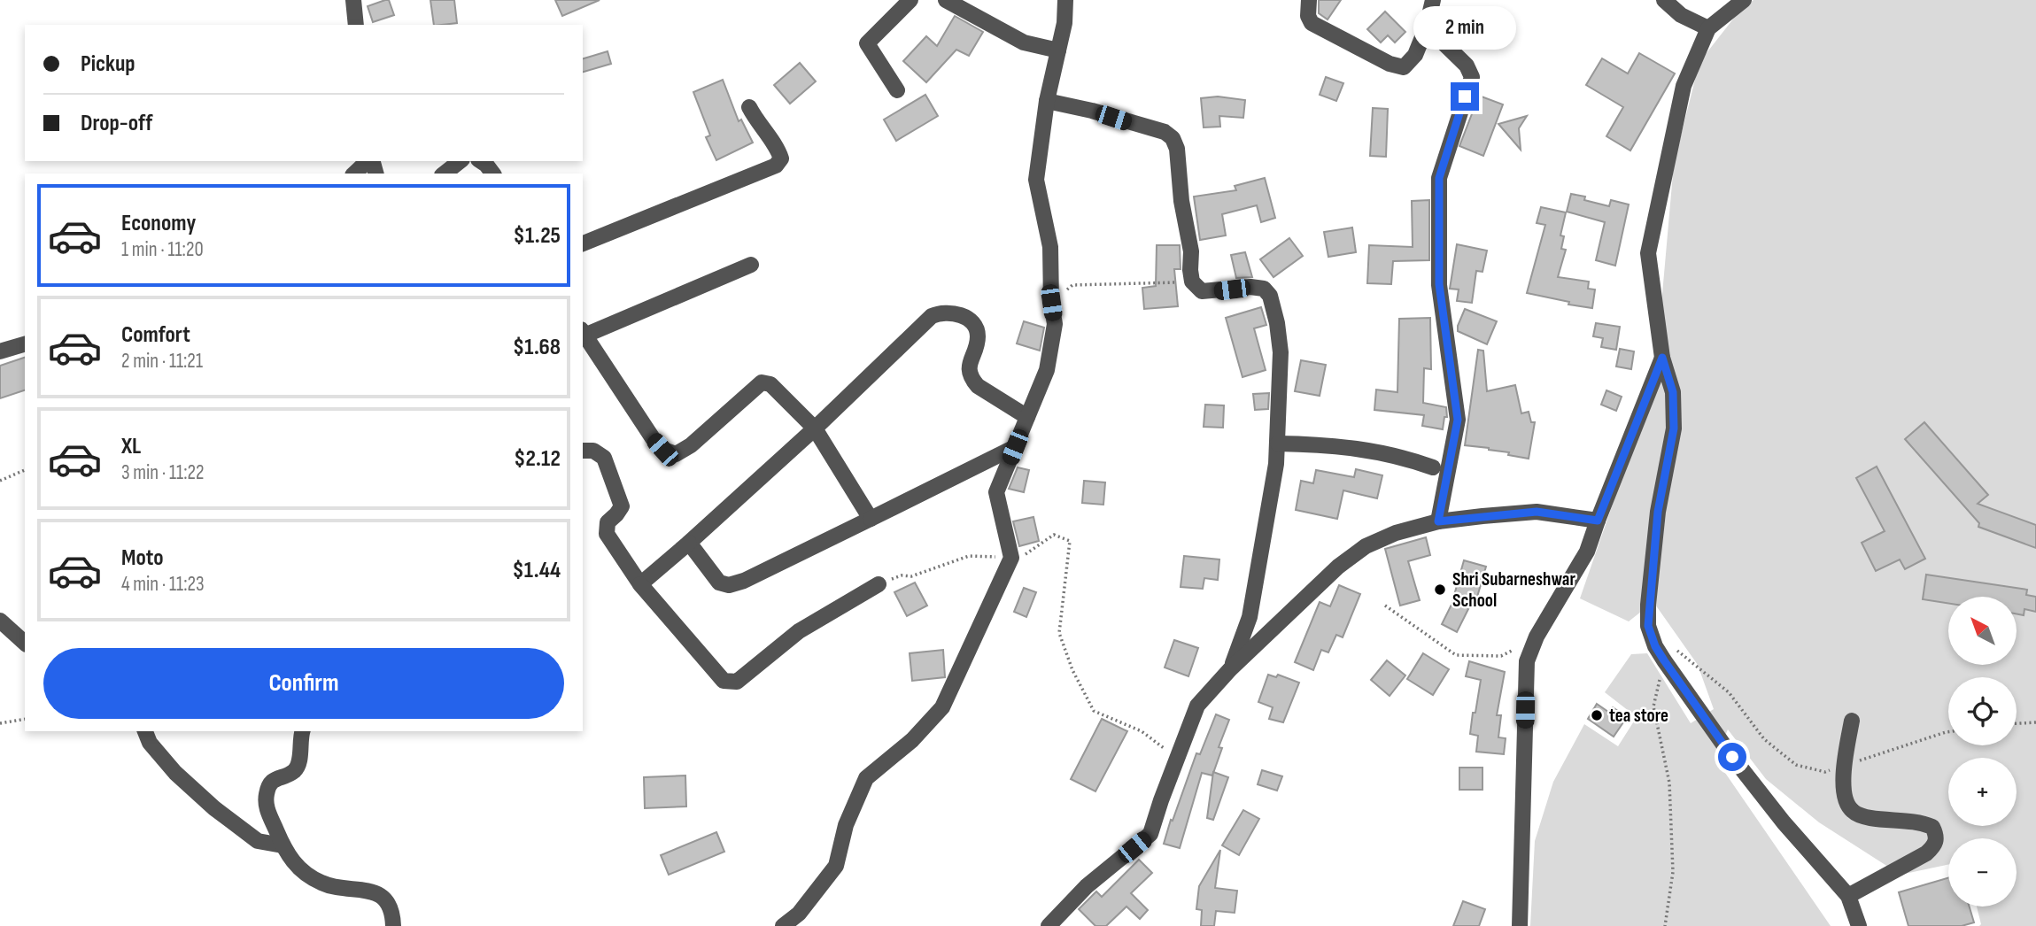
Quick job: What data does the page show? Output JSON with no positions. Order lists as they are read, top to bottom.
{
  "places": ["Shri Subarneshwar School", "tea store"],
  "north": "top left",
  "page": {
    "bubble": "2 min",
    "banner": ["Pickup", "Drop-off"],
    "list": [
      {
        "name": "Economy",
        "note": "1 min · 11:20",
        "value": "$1.25"
      },
      {
        "name": "Comfort",
        "note": "2 min · 11:21",
        "value": "$1.68"
      },
      {
        "name": "XL",
        "note": "3 min · 11:22",
        "value": "$2.12"
      },
      {
        "name": "Moto",
        "note": "4 min · 11:23",
        "value": "$1.44"
      }
    ],
    "map_buttons": ["+", "−"],
    "buttons": "Confirm"
  }
}
